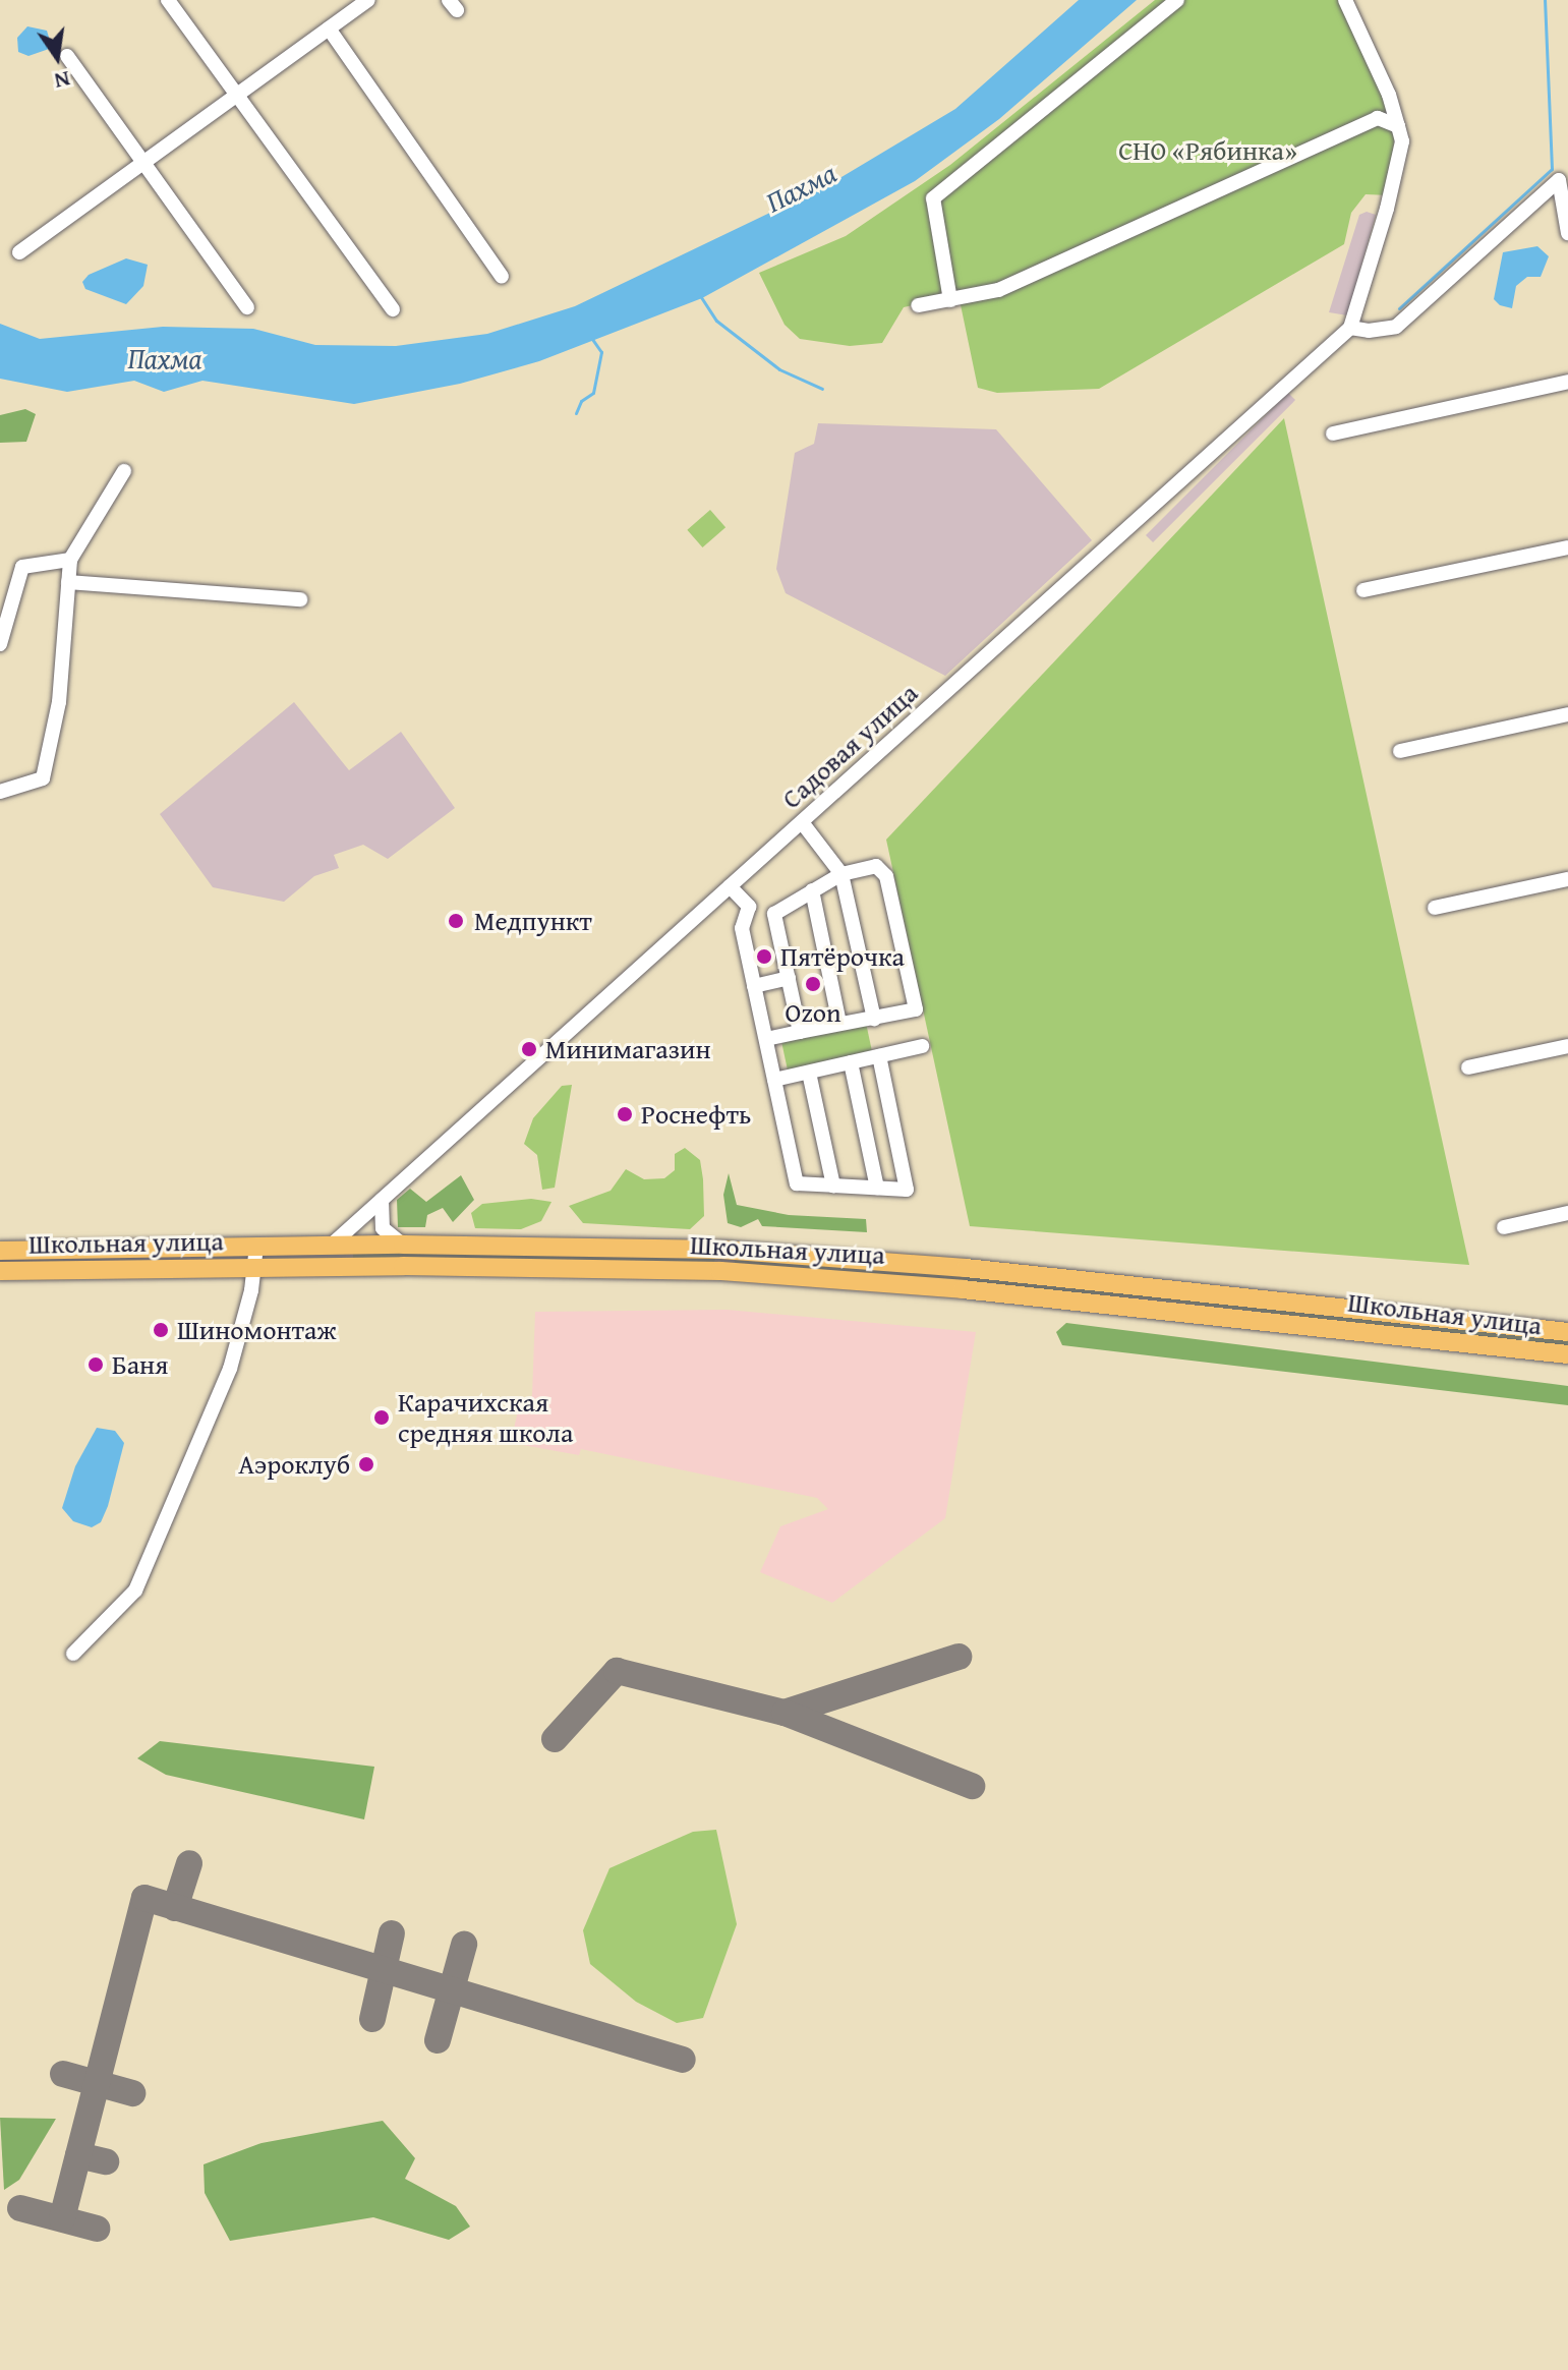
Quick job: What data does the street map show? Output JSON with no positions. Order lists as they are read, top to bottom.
{
  "streets": {
    "main road": ["Школьная улица"],
    "street": ["Садовая улица"]
  },
  "crossings": [
    ["Садовая улица", "Школьная улица"]
  ],
  "water": ["Пахма"],
  "parks": ["СНО «Рябинка»"],
  "places": [
    "Медпункт",
    "Пятёрочка",
    "Ozon",
    "Минимагазин",
    "Роснефть",
    "Шиномонтаж",
    "Баня",
    "Карачихская средняя школа",
    "Аэроклуб"
  ],
  "north": "bottom"
}
